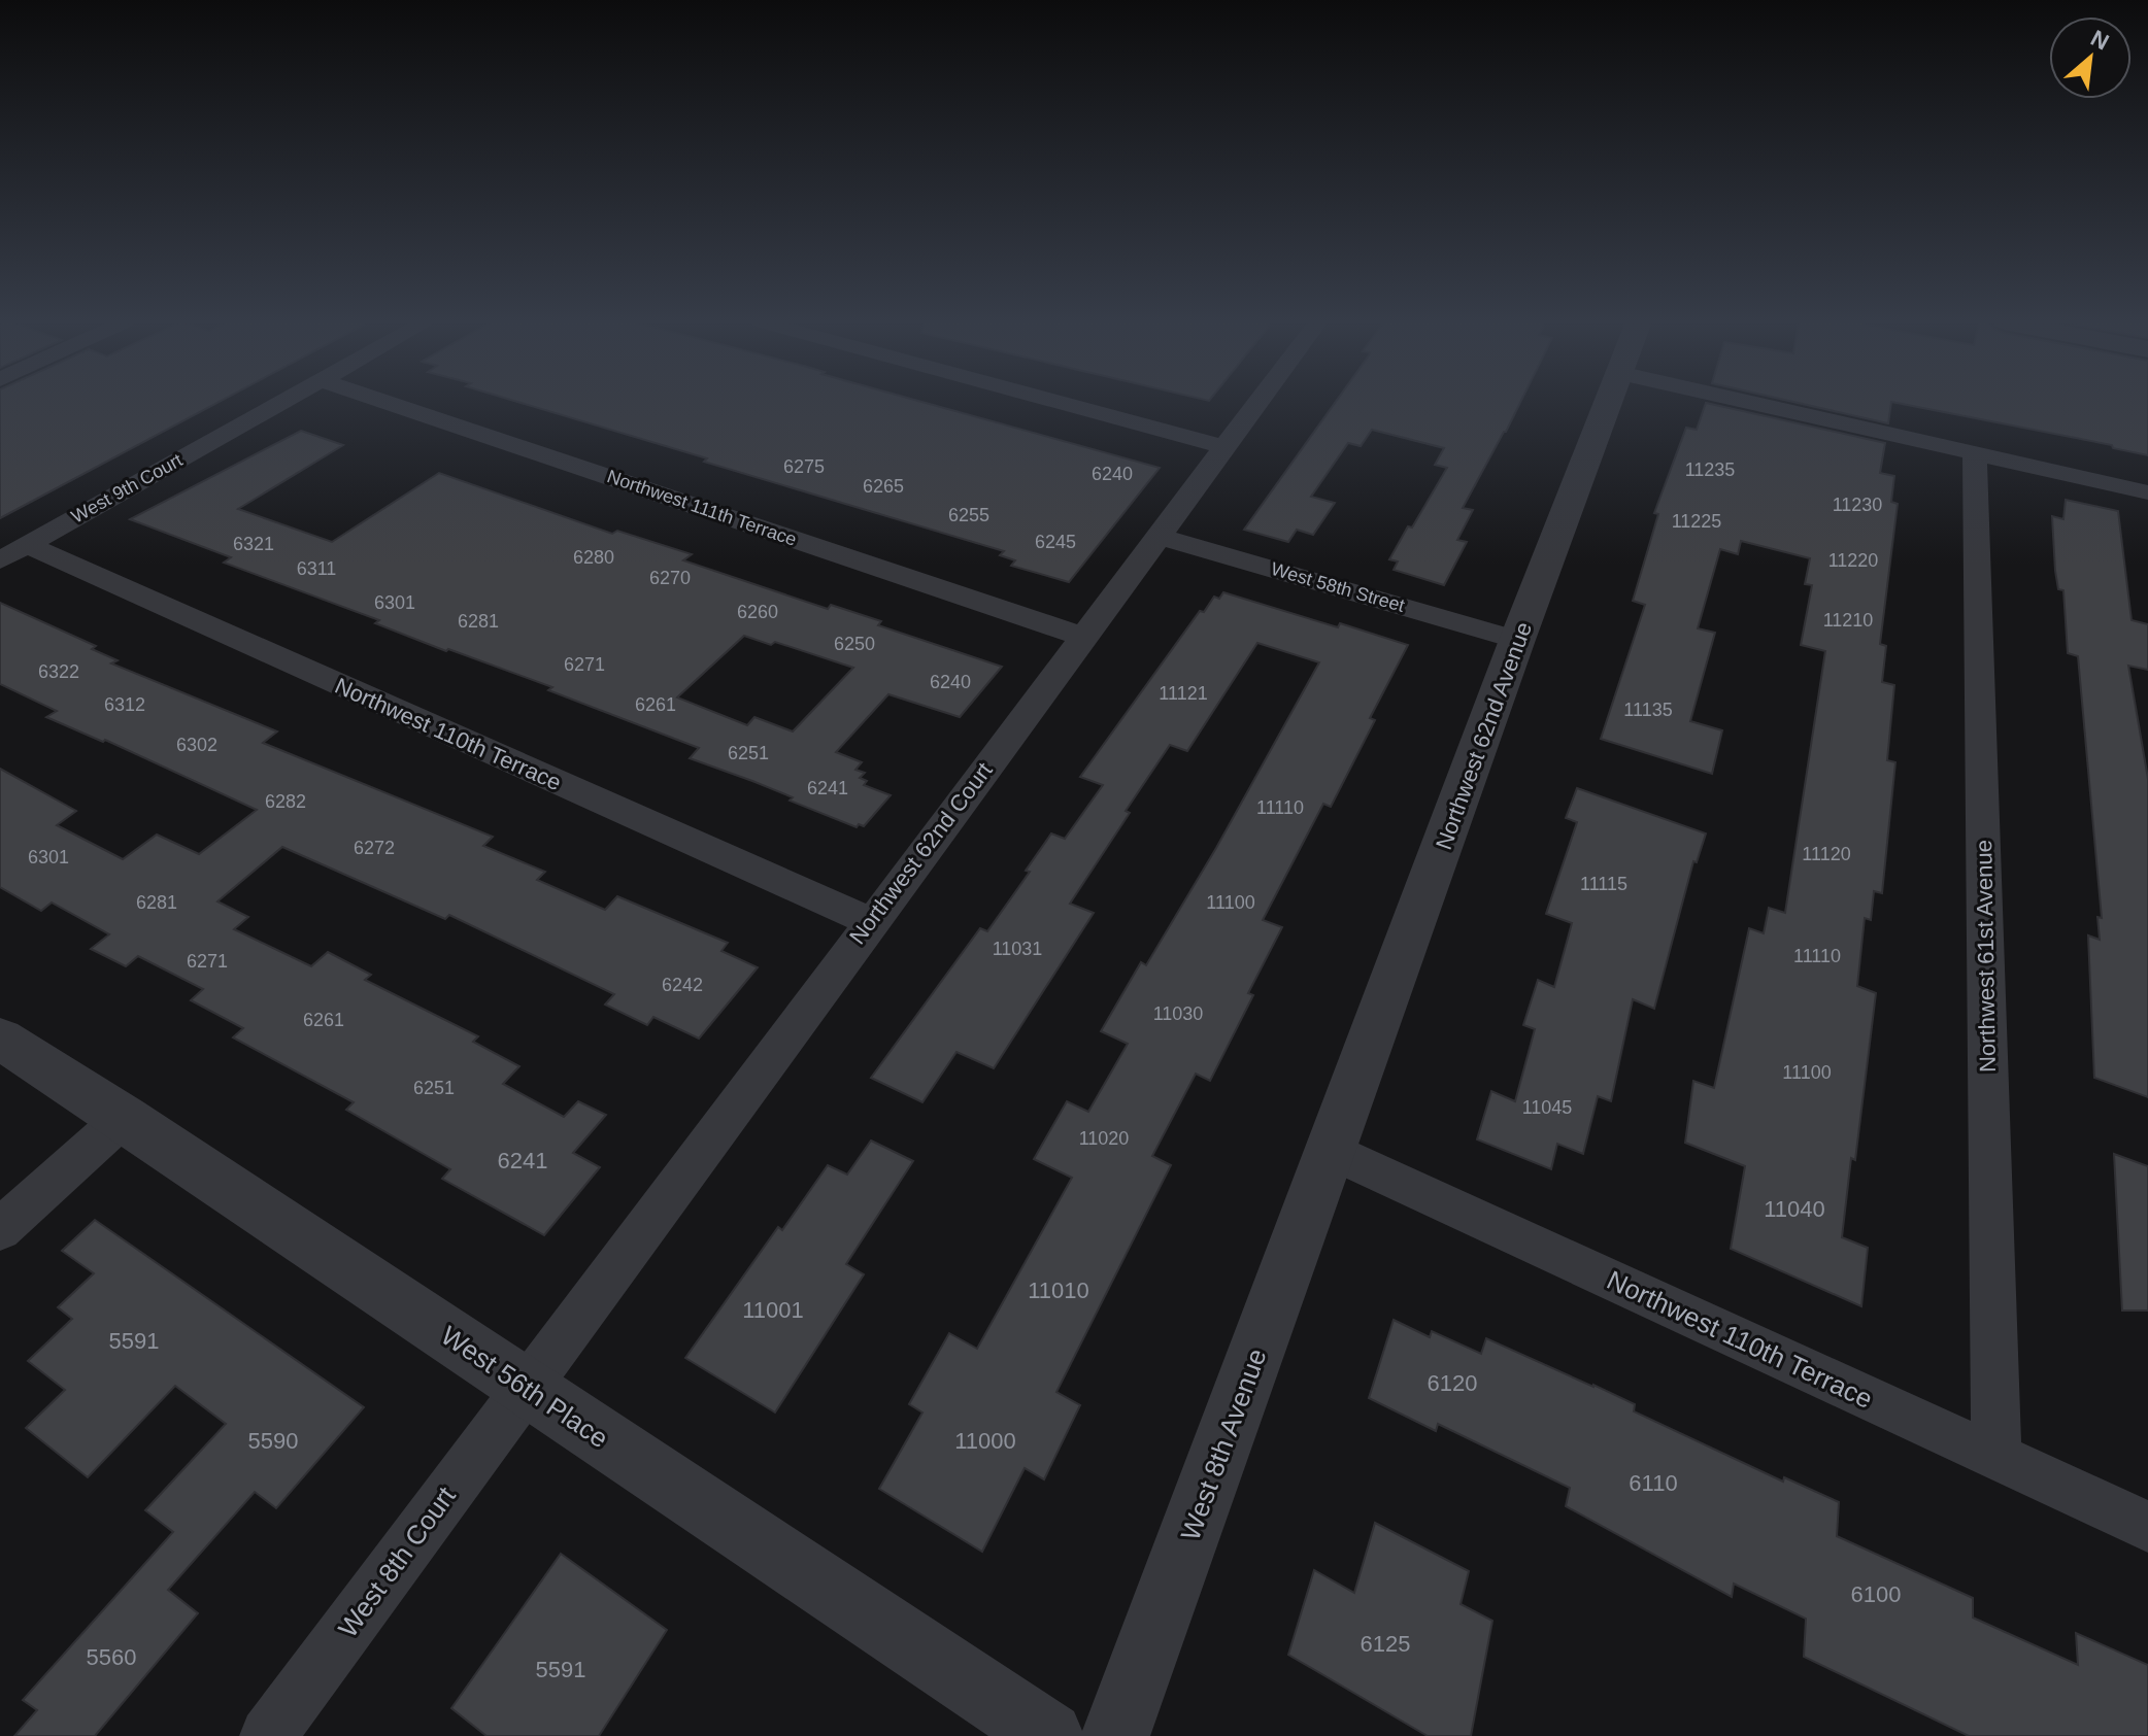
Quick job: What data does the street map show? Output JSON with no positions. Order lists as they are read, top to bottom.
{
  "streets": {
    "street": [
      "West 9th Court",
      "Northwest 111th Terrace",
      "West 58th Street",
      "Northwest 110th Terrace",
      "Northwest 62nd Avenue",
      "Northwest 62nd Court",
      "Northwest 61st Avenue",
      "West 56th Place",
      "West 8th Avenue",
      "West 8th Court"
    ]
  },
  "crossings": [
    ["West 9th Court", "Northwest 110th Terrace"],
    ["Northwest 111th Terrace", "Northwest 62nd Court"],
    ["West 58th Street", "Northwest 62nd Avenue"],
    ["West 58th Street", "Northwest 62nd Court"],
    ["Northwest 110th Terrace", "Northwest 62nd Avenue"],
    ["Northwest 110th Terrace", "Northwest 62nd Court"],
    ["Northwest 110th Terrace", "Northwest 61st Avenue"],
    ["Northwest 110th Terrace", "West 8th Avenue"],
    ["Northwest 62nd Avenue", "West 8th Avenue"],
    ["Northwest 62nd Court", "West 56th Place"],
    ["Northwest 62nd Court", "West 8th Court"],
    ["West 56th Place", "West 8th Court"]
  ],
  "house_numbers": [
    "6275",
    "11235",
    "6240",
    "6265",
    "11230",
    "6255",
    "11225",
    "6245",
    "6321",
    "6280",
    "11220",
    "6311",
    "6270",
    "6301",
    "6260",
    "11210",
    "6281",
    "6250",
    "6271",
    "6322",
    "6240",
    "11121",
    "6312",
    "6261",
    "11135",
    "6302",
    "6251",
    "6241",
    "6282",
    "11110",
    "6272",
    "11120",
    "6301",
    "11115",
    "6281",
    "11100",
    "11031",
    "11110",
    "6271",
    "6242",
    "11030",
    "6261",
    "11100",
    "6251",
    "11045",
    "11020",
    "6241",
    "11040",
    "11010",
    "11001",
    "5591",
    "6120",
    "5590",
    "11000",
    "6110",
    "6100",
    "6125",
    "5560",
    "5591"
  ],
  "north": "top right"
}
